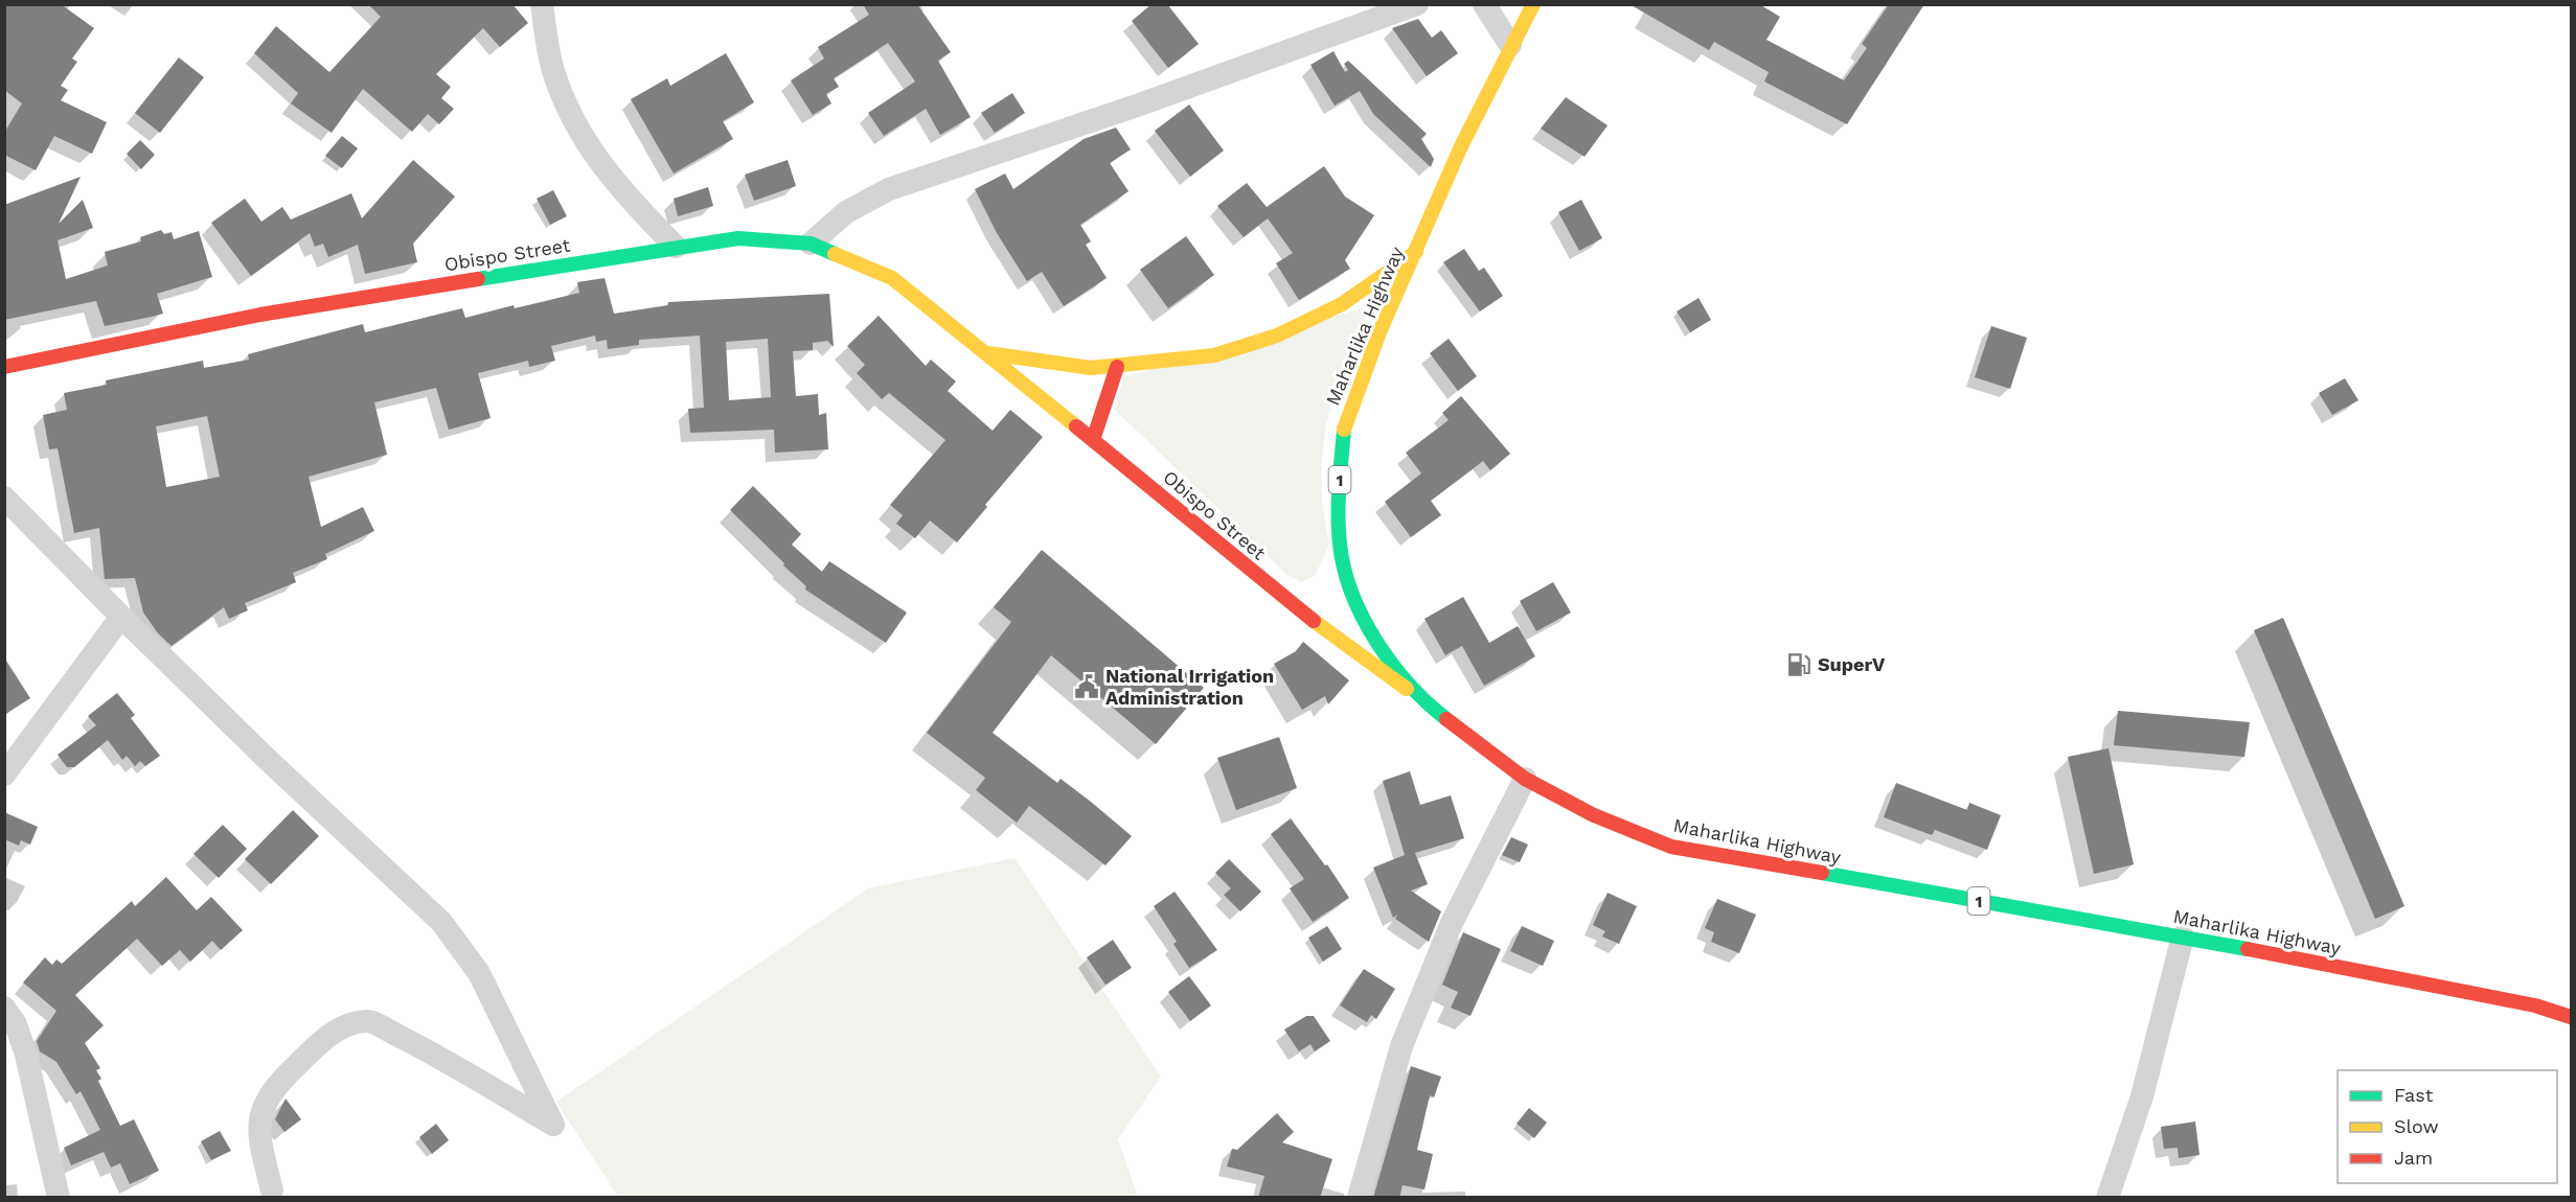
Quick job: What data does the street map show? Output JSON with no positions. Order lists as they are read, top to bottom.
{
  "streets": {
    "main road": ["Obispo Street", "Maharlika Highway", "1"]
  },
  "crossings": [
    ["Obispo Street", "Maharlika Highway"]
  ],
  "places": {
    "fuel station": ["SuperV"],
    "public building": ["National Irrigation Administration"]
  },
  "legend": ["Fast", "Slow", "Jam"]
}
